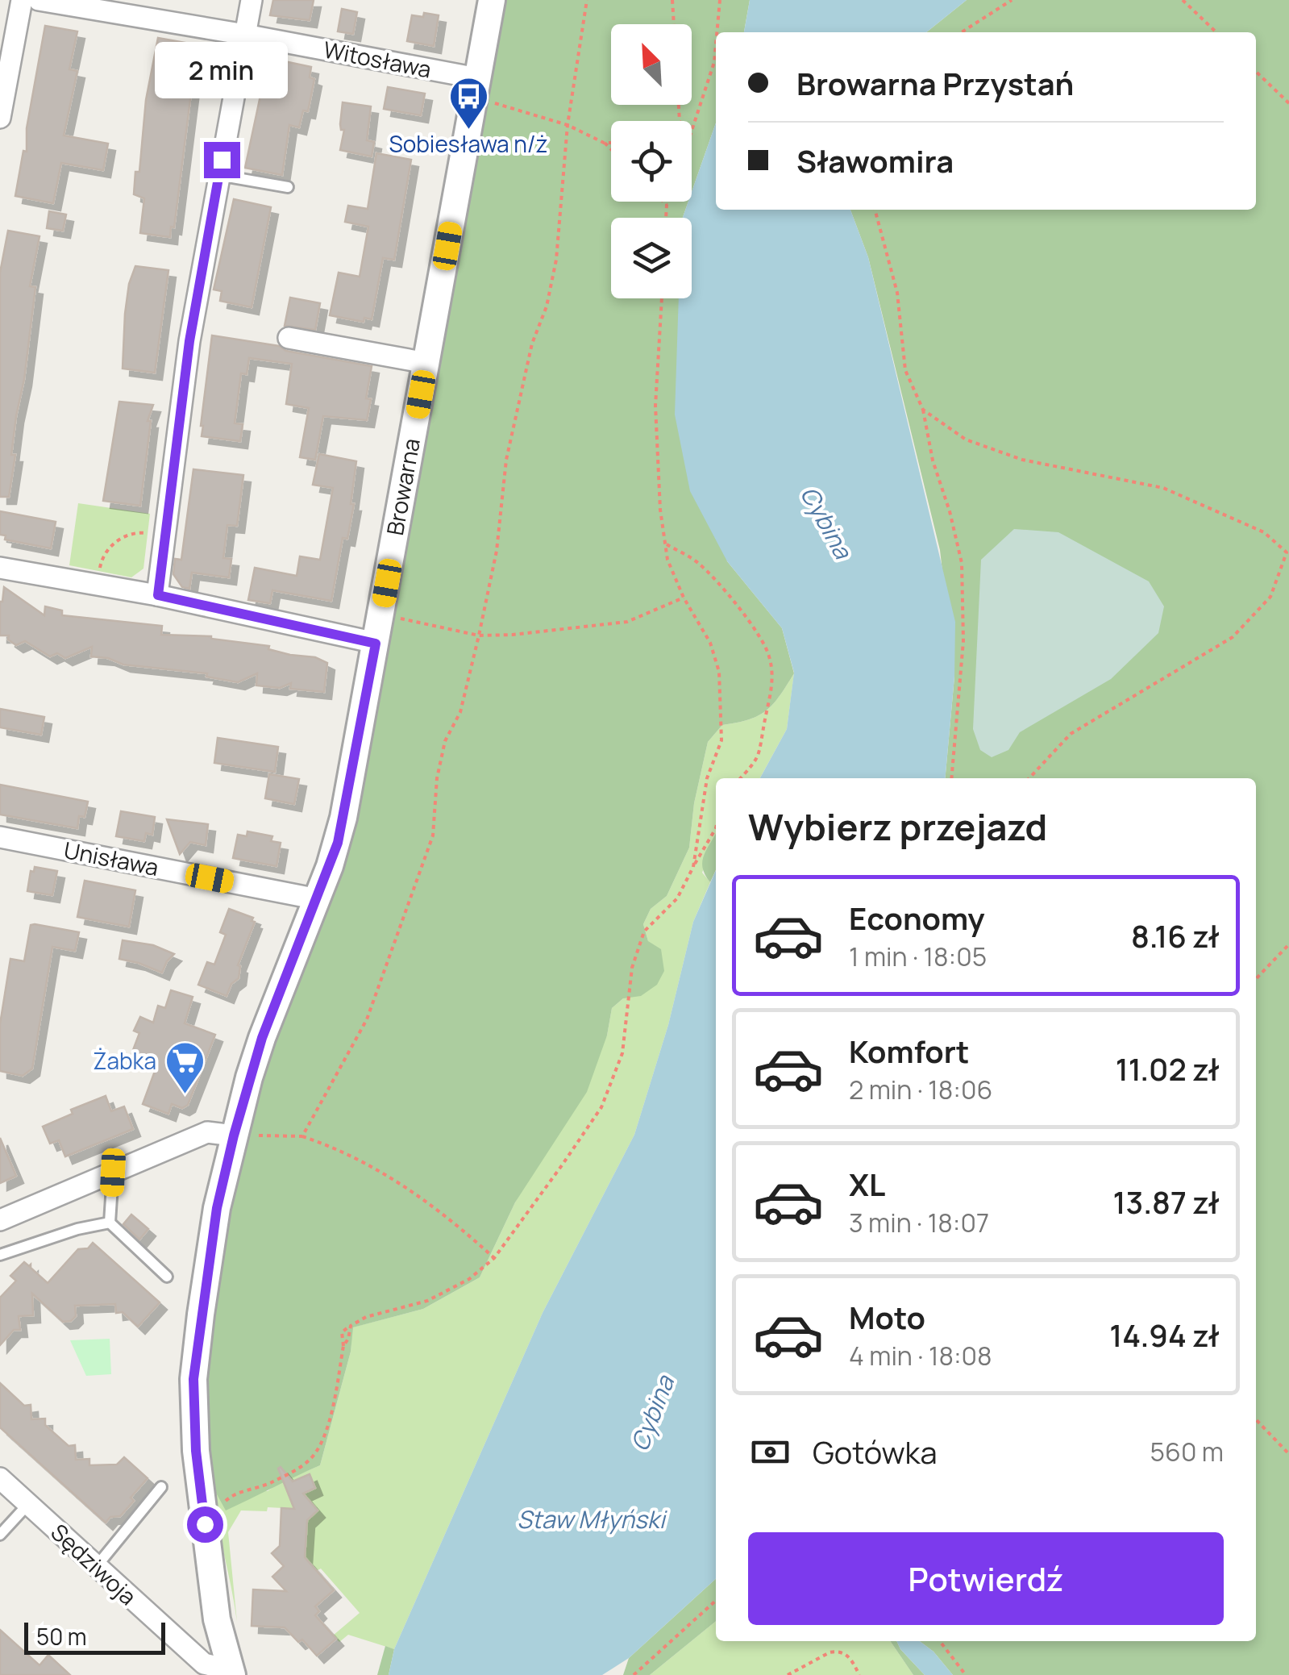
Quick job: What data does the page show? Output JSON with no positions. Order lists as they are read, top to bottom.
{
  "streets": {
    "street": [
      "Witosława",
      "Browarna",
      "Unisława",
      "Sędziwoja"
    ]
  },
  "crossings": [
    ["Witosława", "Browarna"],
    ["Browarna", "Unisława"],
    ["Browarna", "Sędziwoja"]
  ],
  "water": ["Cybina", "Staw Młyński"],
  "places": {
    "bus stop": ["Sobiesława n/ż"],
    "supermarket": ["Żabka"]
  },
  "scale_bar": "50 m",
  "north": "top left",
  "page": {
    "banner": ["Browarna Przystań", "Sławomira"],
    "bubble": "2 min",
    "heading": "Wybierz przejazd",
    "list": [
      {
        "name": "Economy",
        "note": "1 min · 18:05",
        "value": "8.16 zł"
      },
      {
        "name": "Komfort",
        "note": "2 min · 18:06",
        "value": "11.02 zł"
      },
      {
        "name": "XL",
        "note": "3 min · 18:07",
        "value": "13.87 zł"
      },
      {
        "name": "Moto",
        "note": "4 min · 18:08",
        "value": "14.94 zł"
      }
    ],
    "pay": ["Gotówka", "560 m"],
    "buttons": "Potwierdź",
    "scale": "50 m"
  }
}
